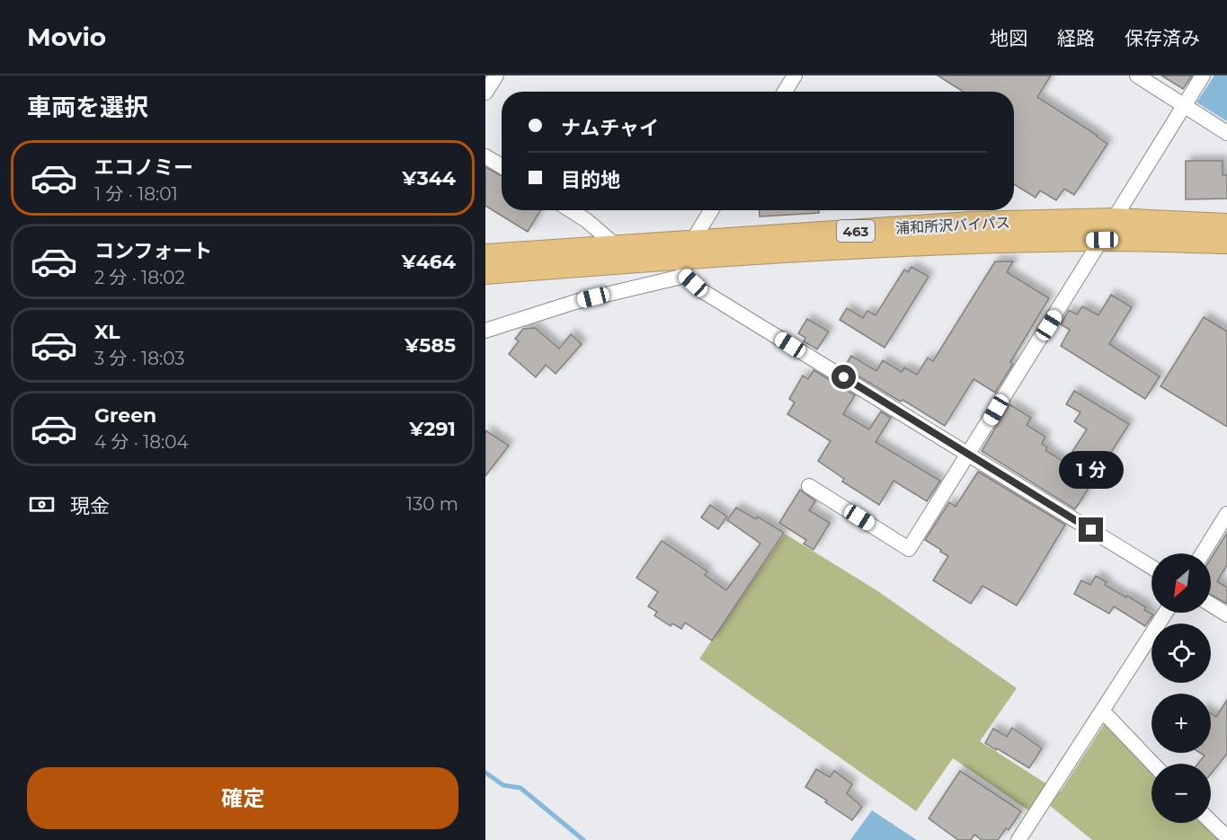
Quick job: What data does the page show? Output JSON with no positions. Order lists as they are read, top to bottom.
{
  "streets": {
    "highway": ["浦和所沢バイパス", "463"]
  },
  "north": "bottom left",
  "page": {
    "header": "Movio",
    "nav": ["地図", "経路", "保存済み"],
    "heading": "車両を選択",
    "banner": ["ナムチャイ", "目的地"],
    "list": [
      {
        "name": "エコノミー",
        "note": "1 分 · 18:01",
        "value": "¥344"
      },
      {
        "name": "コンフォート",
        "note": "2 分 · 18:02",
        "value": "¥464"
      },
      {
        "name": "XL",
        "note": "3 分 · 18:03",
        "value": "¥585"
      },
      {
        "name": "Green",
        "note": "4 分 · 18:04",
        "value": "¥291"
      }
    ],
    "bubble": "1 分",
    "pay": ["現金", "130 m"],
    "map_buttons": ["+", "−"],
    "buttons": "確定"
  }
}
